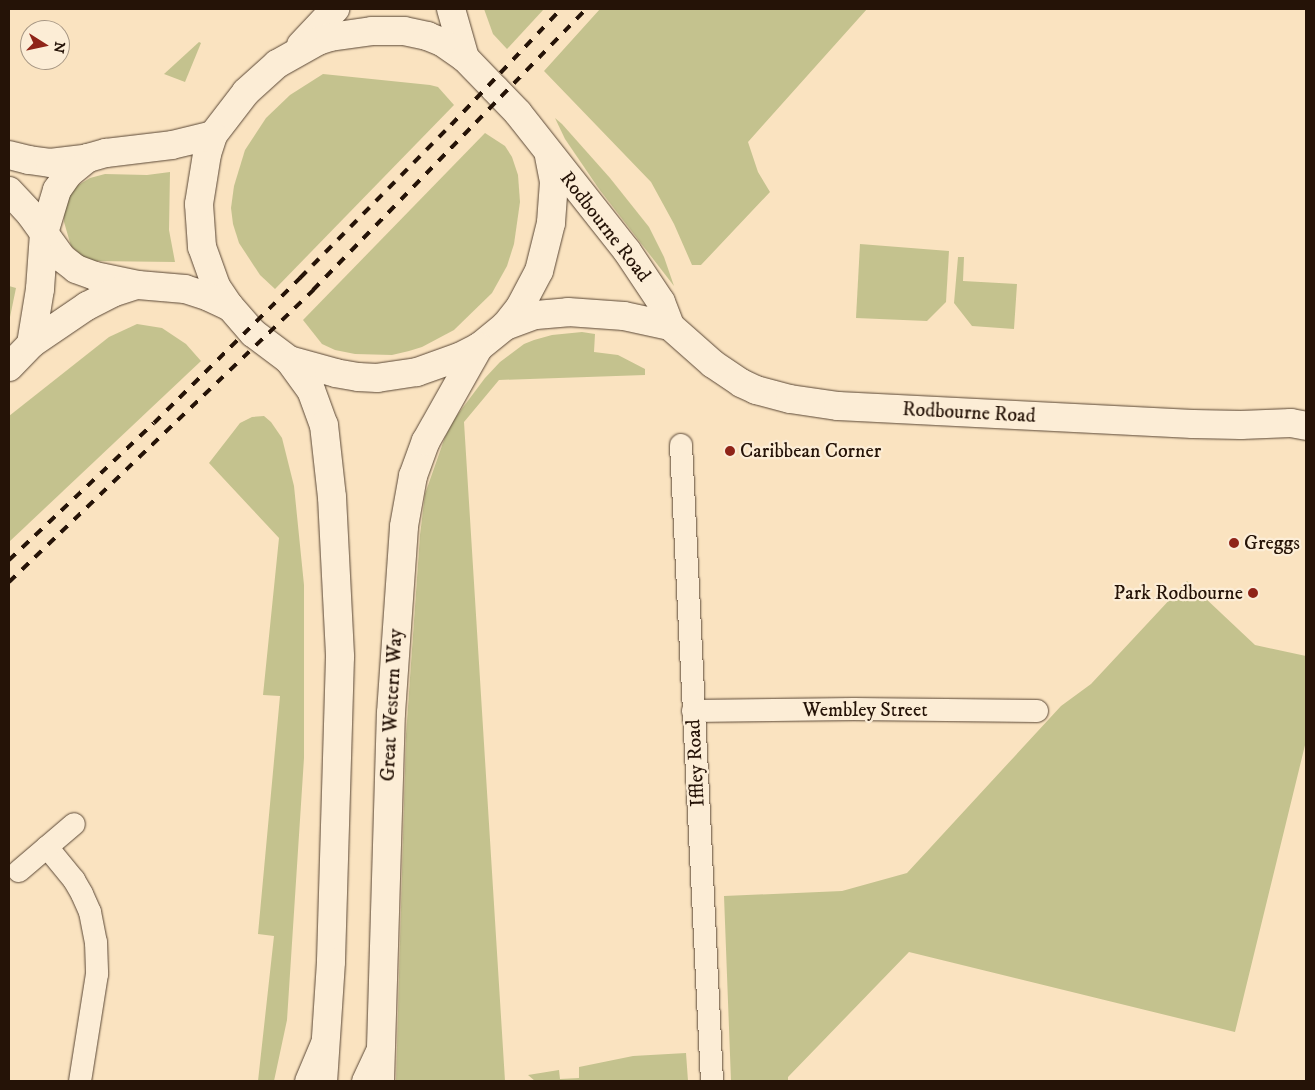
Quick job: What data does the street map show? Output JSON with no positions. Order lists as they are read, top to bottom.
{
  "streets": {
    "main road": ["Rodbourne Road", "Great Western Way"],
    "street": ["Wembley Street", "Iffley Road"]
  },
  "crossings": [
    ["Wembley Street", "Iffley Road"]
  ],
  "places": ["Caribbean Corner", "Greggs", "Park Rodbourne"],
  "north": "right"
}
